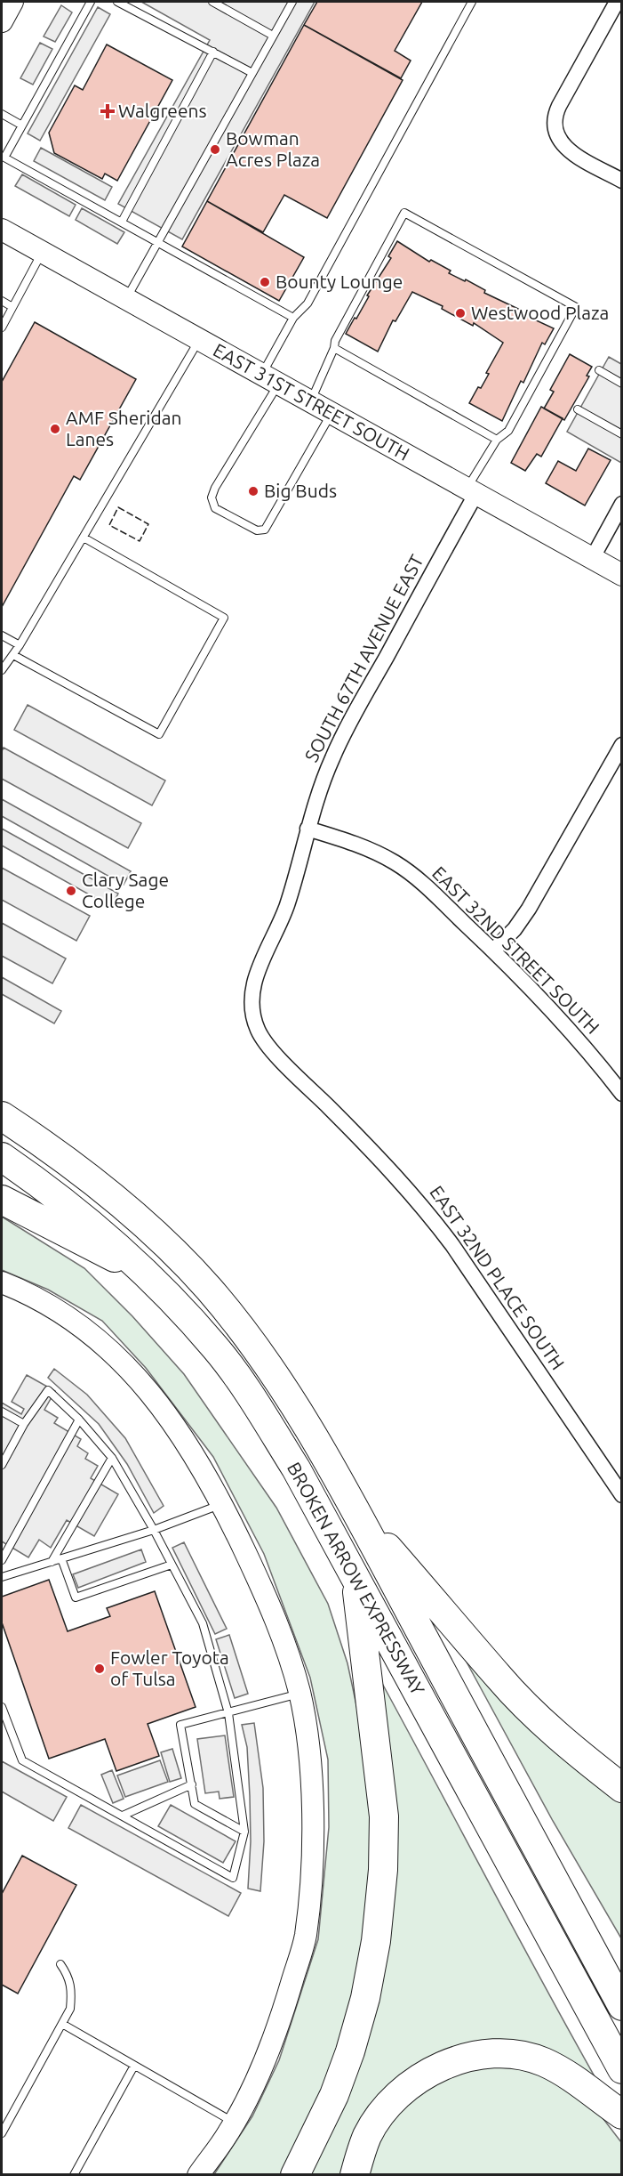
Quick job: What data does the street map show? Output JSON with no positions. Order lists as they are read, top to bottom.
{
  "streets": {
    "highway": ["BROKEN ARROW EXPRESSWAY"],
    "street": [
      "EAST 31ST STREET SOUTH",
      "SOUTH 67TH AVENUE EAST",
      "EAST 32ND STREET SOUTH",
      "EAST 32ND PLACE SOUTH"
    ]
  },
  "crossings": [
    ["EAST 31ST STREET SOUTH", "SOUTH 67TH AVENUE EAST"],
    ["SOUTH 67TH AVENUE EAST", "EAST 32ND STREET SOUTH"],
    ["SOUTH 67TH AVENUE EAST", "EAST 32ND PLACE SOUTH"]
  ],
  "places": {
    "health": ["Walgreens"],
    "other": [
      "Bowman Acres Plaza",
      "Bounty Lounge",
      "Westwood Plaza",
      "AMF Sheridan Lanes",
      "Big Buds",
      "Clary Sage College",
      "Fowler Toyota of Tulsa"
    ]
  }
}
